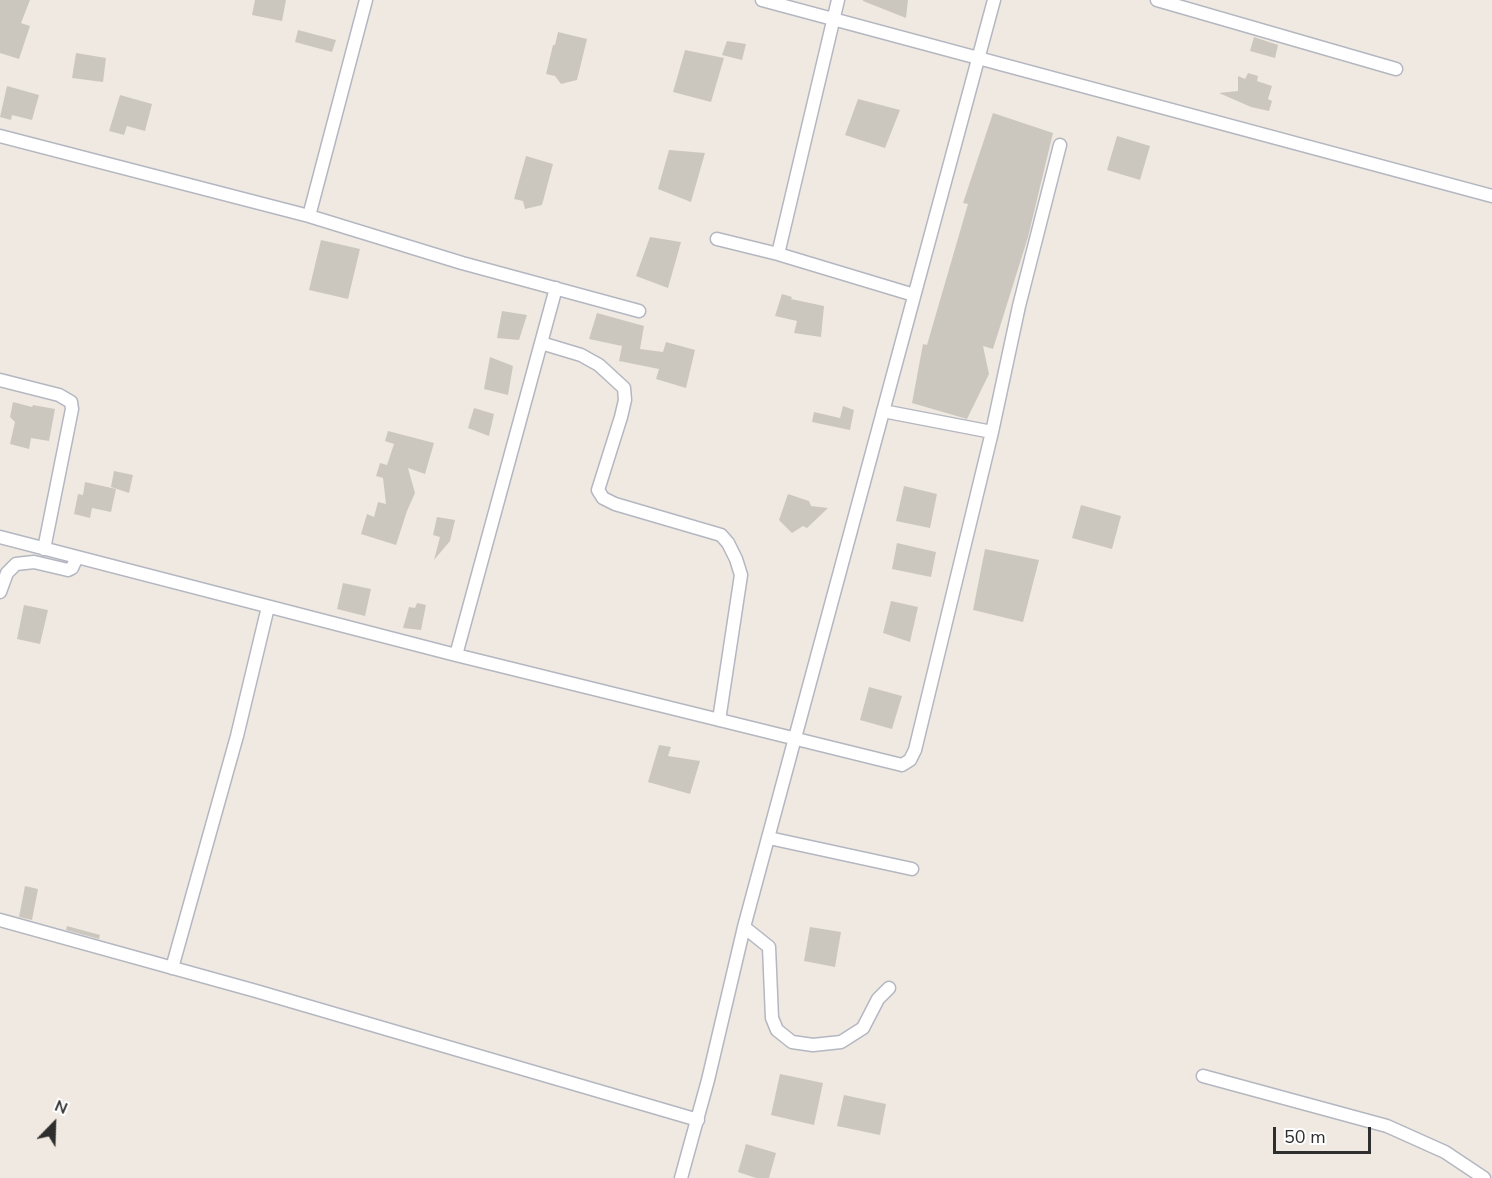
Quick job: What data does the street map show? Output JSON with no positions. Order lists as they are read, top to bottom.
{
  "scale_bar": "50 m",
  "north": "top right"
}
